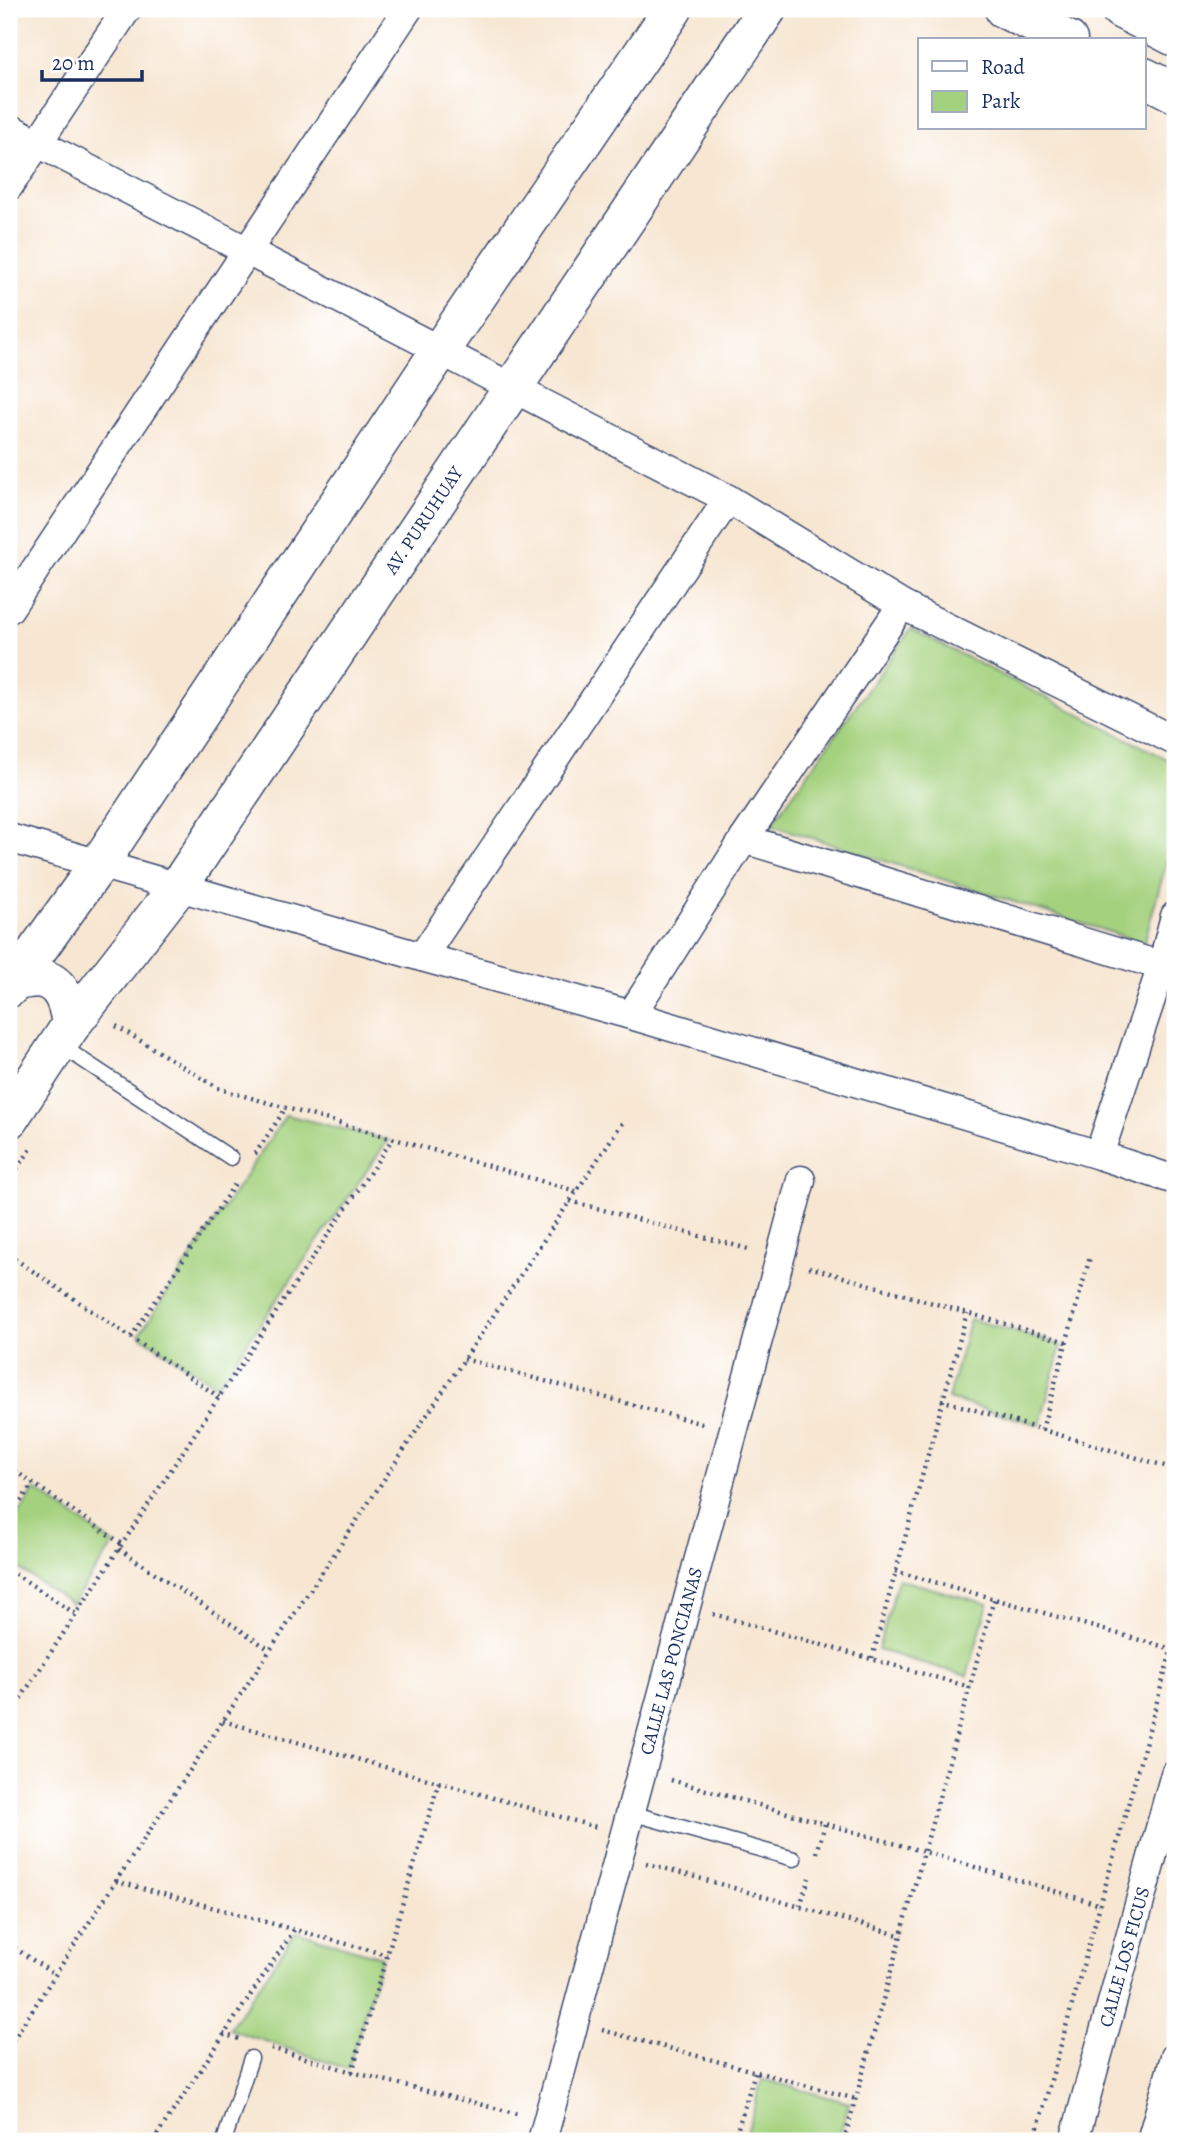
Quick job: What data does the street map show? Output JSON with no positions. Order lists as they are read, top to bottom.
{
  "streets": {
    "main road": ["AV. PURUHUAY"],
    "street": ["CALLE LAS PONCIANAS", "CALLE LOS FICUS"]
  },
  "legend": ["Road", "Park"],
  "scale_bar": "20 m"
}
